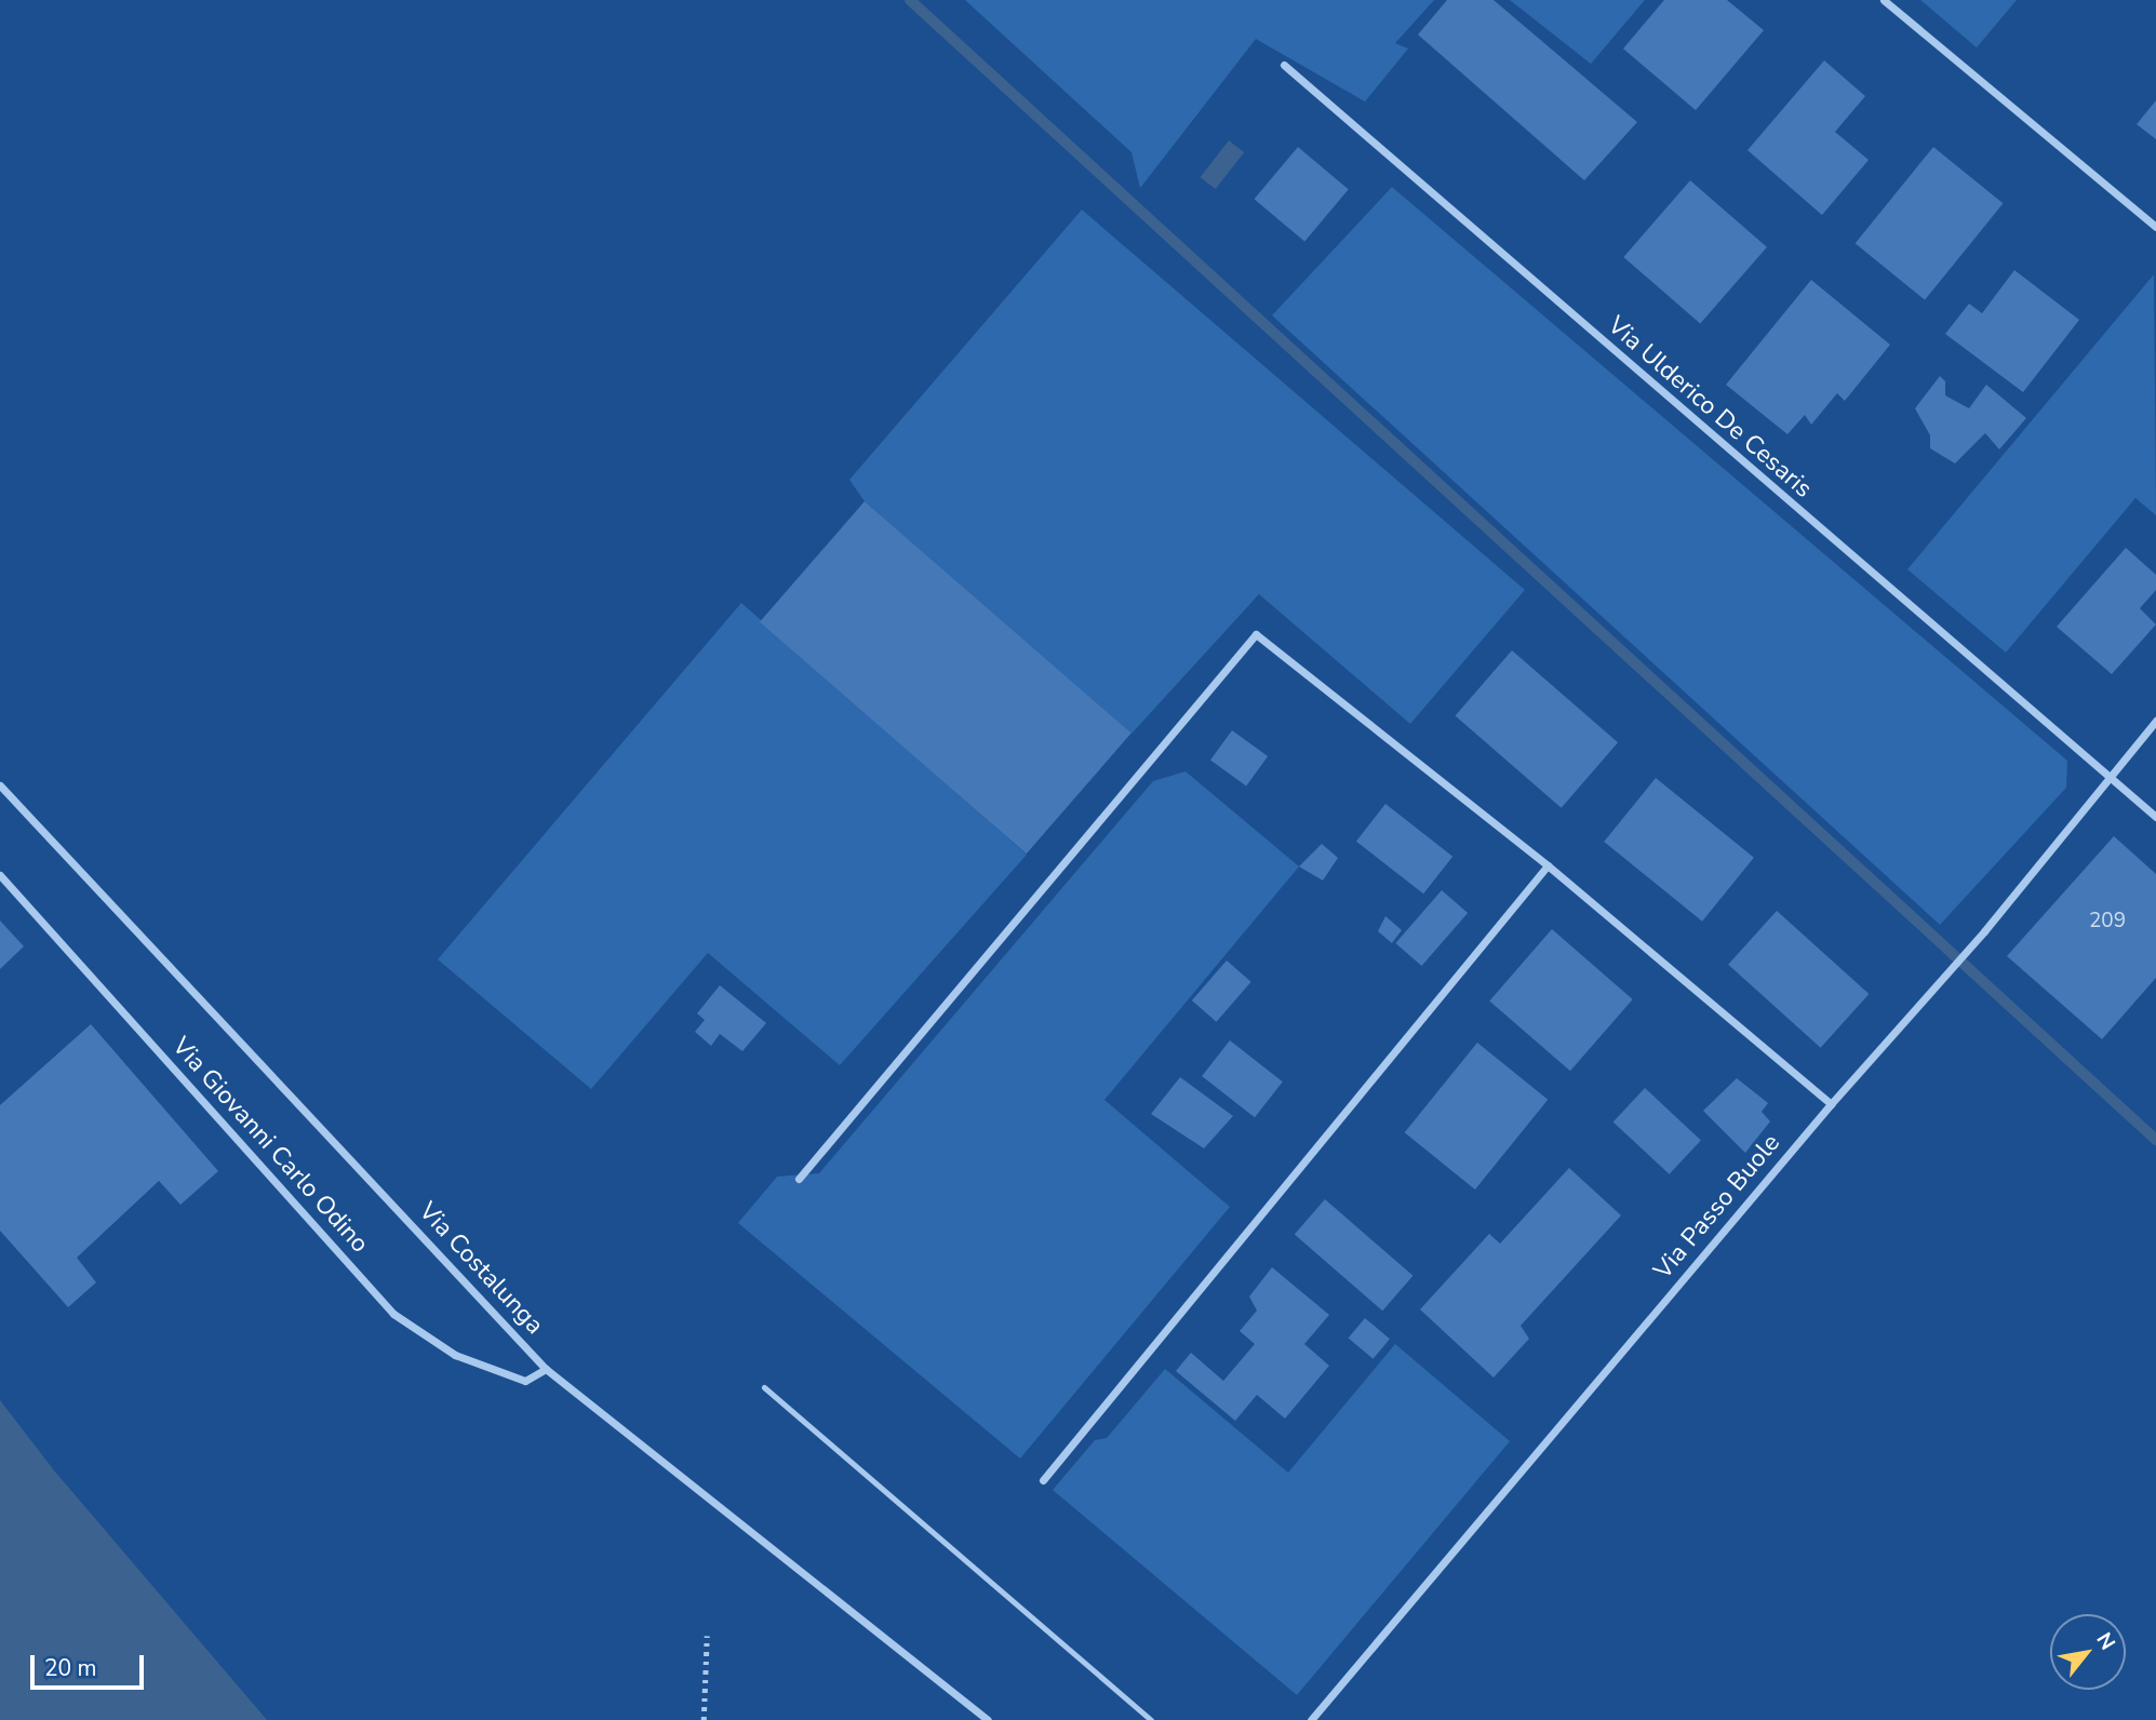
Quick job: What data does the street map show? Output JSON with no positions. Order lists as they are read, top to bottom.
{
  "streets": {
    "street": [
      "Via Ulderico De Cesaris",
      "Via Giovanni Carlo Odino",
      "Via Passo Buole",
      "Via Costalunga"
    ]
  },
  "crossings": [
    ["Via Ulderico De Cesaris", "Via Passo Buole"],
    ["Via Giovanni Carlo Odino", "Via Costalunga"]
  ],
  "house_numbers": ["209"],
  "scale_bar": "20 m",
  "north": "top right"
}
